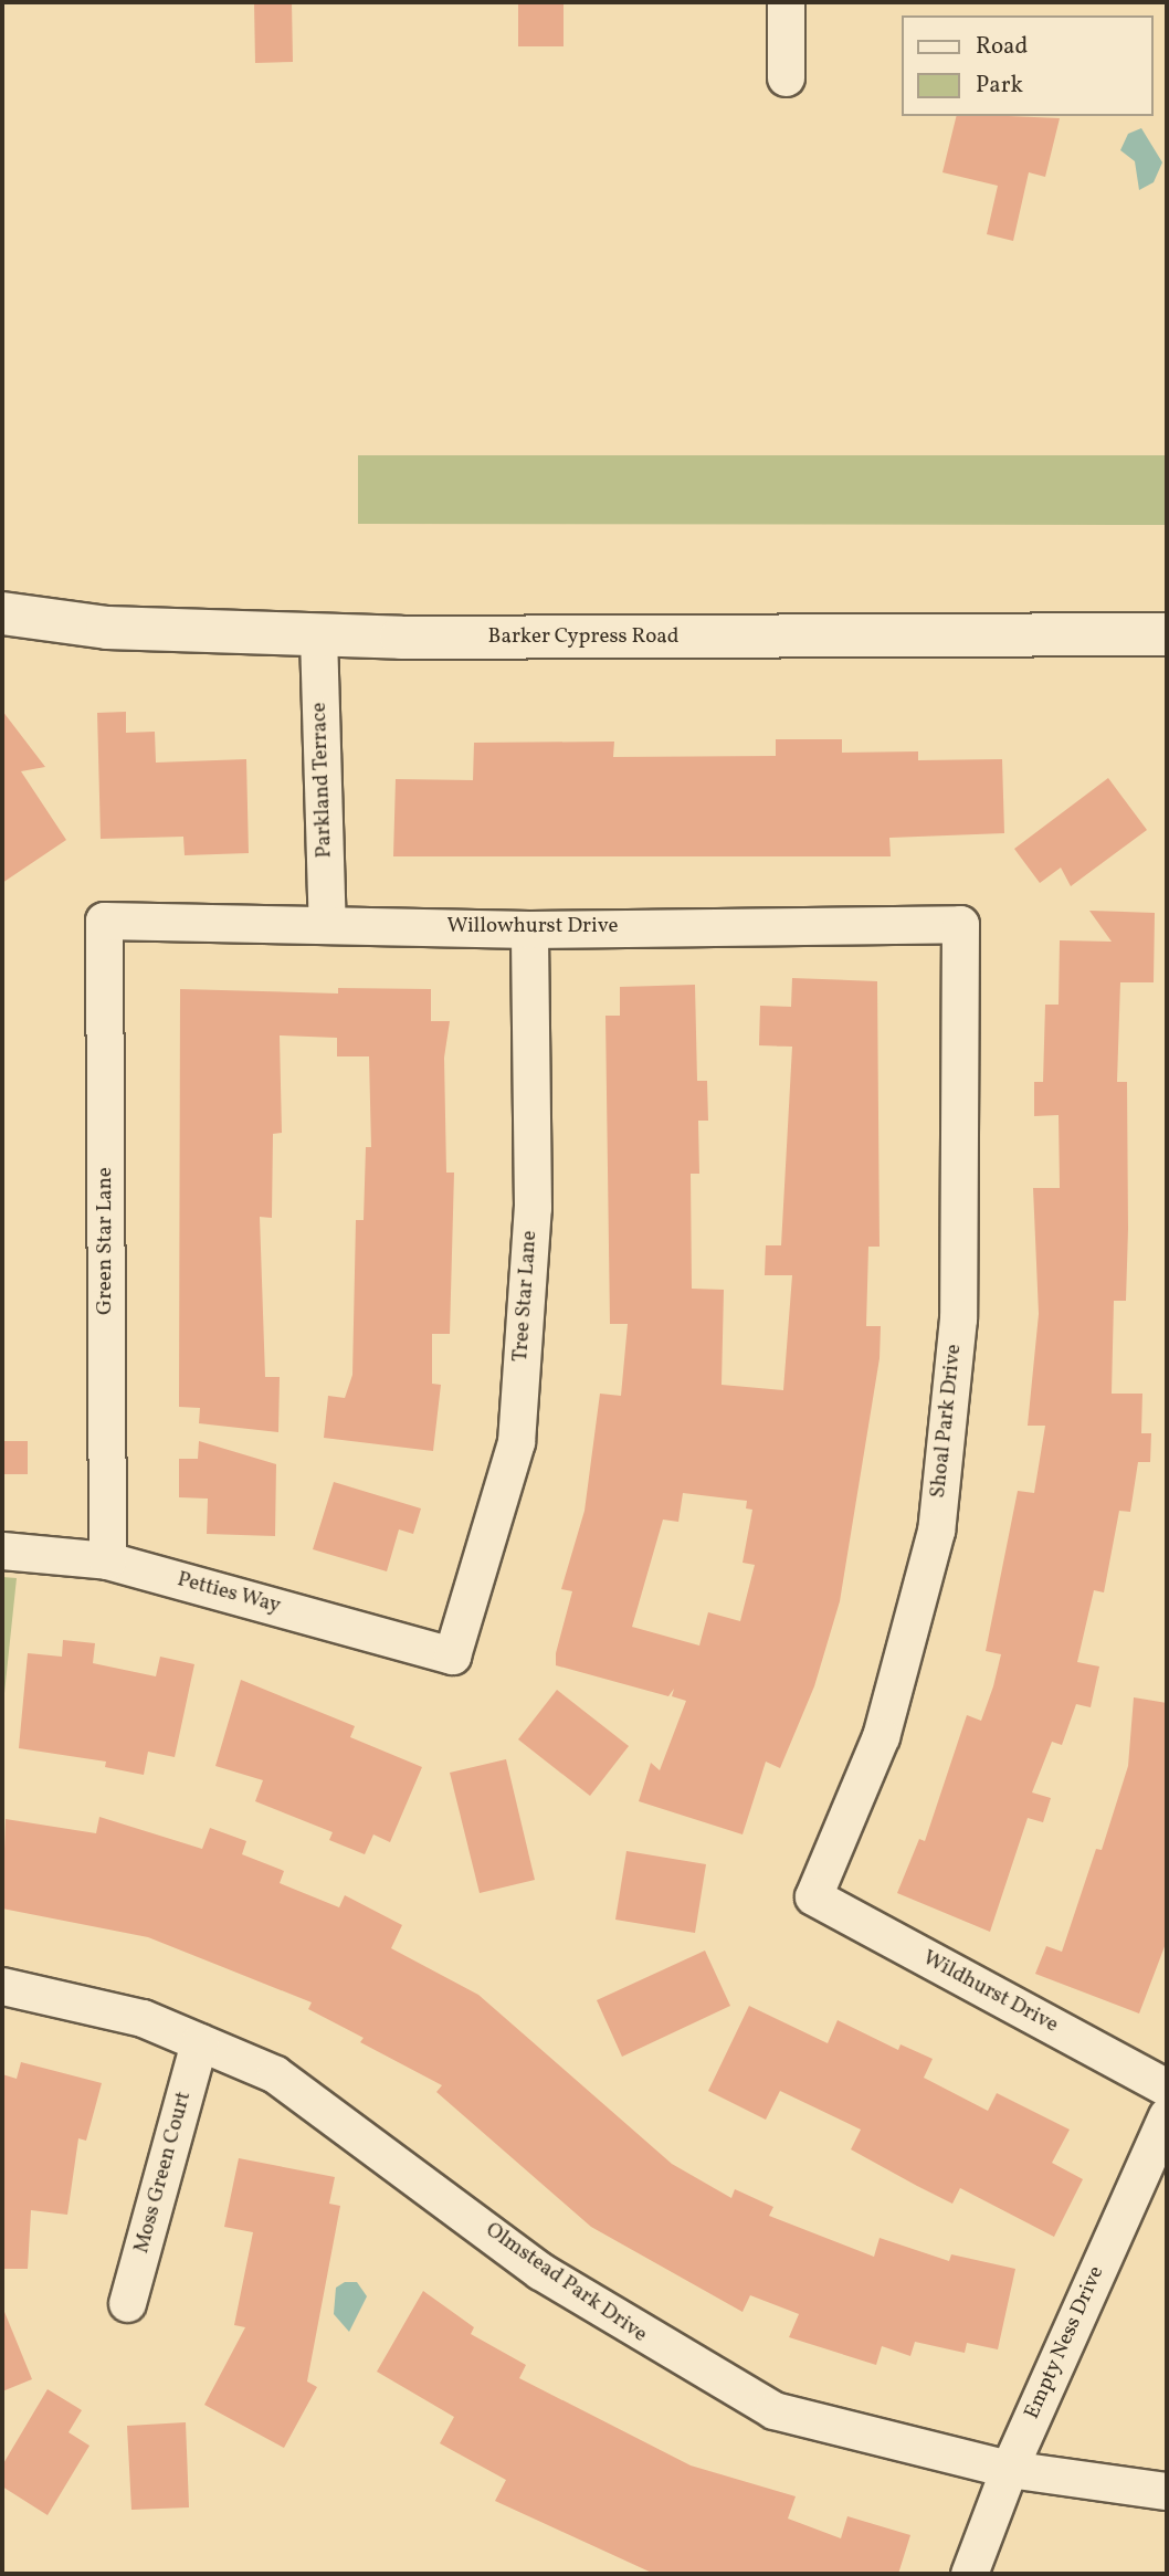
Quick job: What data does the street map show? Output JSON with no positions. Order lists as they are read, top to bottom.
{
  "streets": {
    "street": [
      "Barker Cypress Road",
      "Parkland Terrace",
      "Willowhurst Drive",
      "Green Star Lane",
      "Tree Star Lane",
      "Shoal Park Drive",
      "Petties Way",
      "Wildhurst Drive",
      "Moss Green Court",
      "Olmstead Park Drive",
      "Empty Ness Drive"
    ]
  },
  "crossings": [
    ["Barker Cypress Road", "Parkland Terrace"],
    ["Parkland Terrace", "Willowhurst Drive"],
    ["Willowhurst Drive", "Green Star Lane"],
    ["Willowhurst Drive", "Tree Star Lane"],
    ["Willowhurst Drive", "Shoal Park Drive"],
    ["Green Star Lane", "Petties Way"],
    ["Tree Star Lane", "Petties Way"],
    ["Shoal Park Drive", "Wildhurst Drive"],
    ["Moss Green Court", "Olmstead Park Drive"],
    ["Olmstead Park Drive", "Empty Ness Drive"]
  ],
  "legend": ["Road", "Park"]
}
